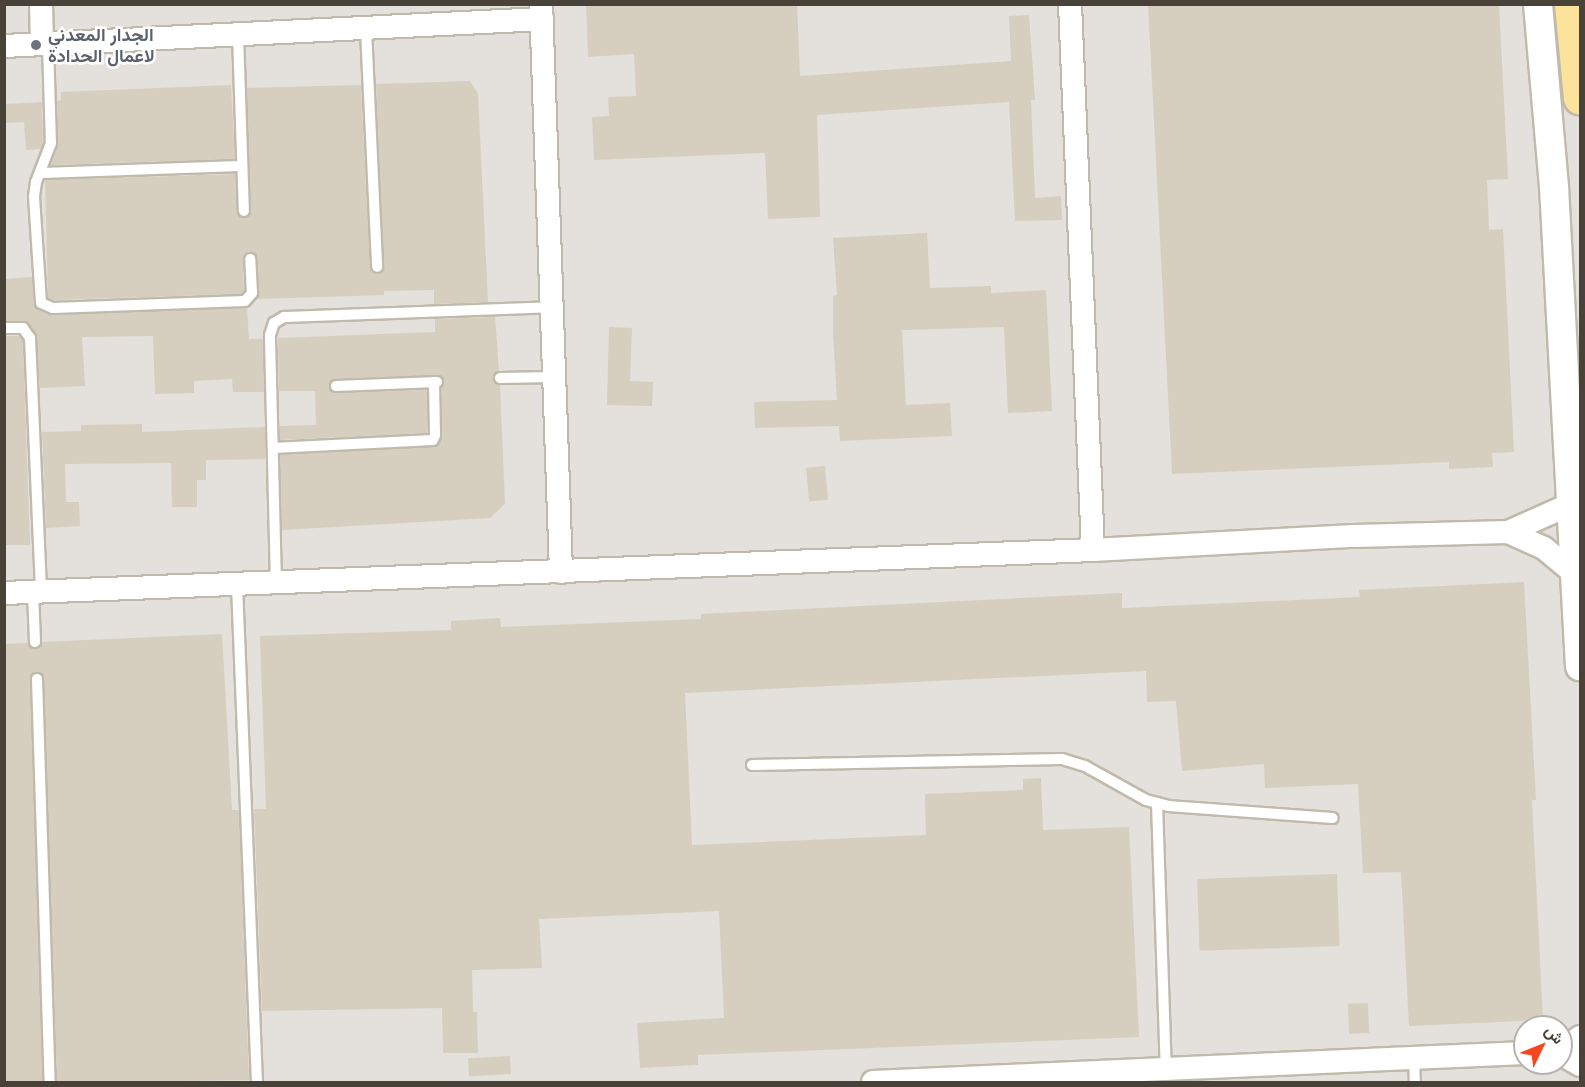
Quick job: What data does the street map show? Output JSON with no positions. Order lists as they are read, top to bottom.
{
  "places": ["الجدار المعدني لاعمال الحدادة"],
  "north": "top right"
}
